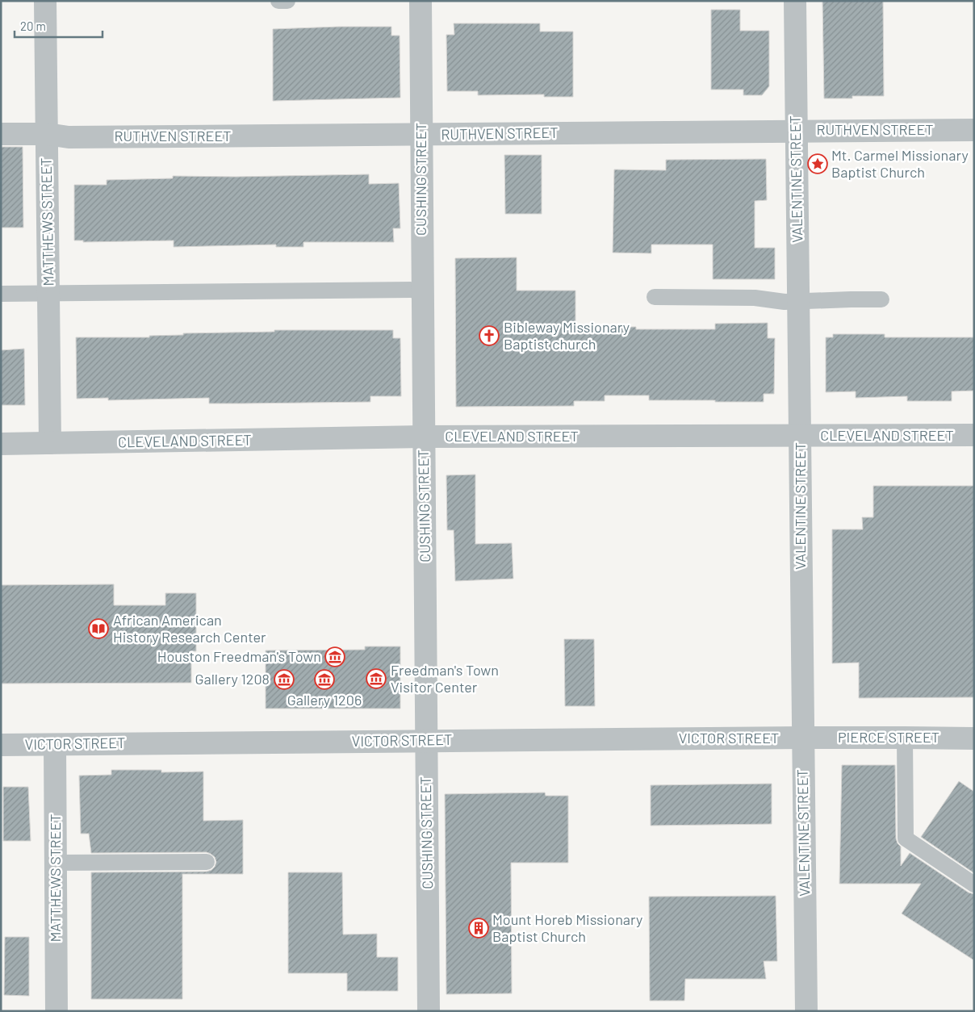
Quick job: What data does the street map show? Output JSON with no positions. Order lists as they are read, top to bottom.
{
  "streets": {
    "street": [
      "RUTHVEN STREET",
      "CUSHING STREET",
      "VALENTINE STREET",
      "MATTHEWS STREET",
      "CLEVELAND STREET",
      "PIERCE STREET",
      "VICTOR STREET"
    ]
  },
  "crossings": [
    ["RUTHVEN STREET", "CUSHING STREET"],
    ["RUTHVEN STREET", "VALENTINE STREET"],
    ["RUTHVEN STREET", "MATTHEWS STREET"],
    ["CUSHING STREET", "CLEVELAND STREET"],
    ["CUSHING STREET", "VICTOR STREET"],
    ["VALENTINE STREET", "CLEVELAND STREET"],
    ["VALENTINE STREET", "PIERCE STREET"],
    ["VALENTINE STREET", "VICTOR STREET"],
    ["MATTHEWS STREET", "CLEVELAND STREET"],
    ["MATTHEWS STREET", "VICTOR STREET"],
    ["PIERCE STREET", "VICTOR STREET"]
  ],
  "places": {
    "place": ["Mt. Carmel Missionary Baptist Church"],
    "church": ["Bibleway Missionary Baptist church"],
    "library": ["African American History Research Center"],
    "museum": [
      "Houston Freedman's Town",
      "Freedman's Town Visitor Center",
      "Gallery 1208",
      "Gallery 1206"
    ],
    "building": ["Mount Horeb Missionary Baptist Church"]
  },
  "scale_bar": "20 m"
}
